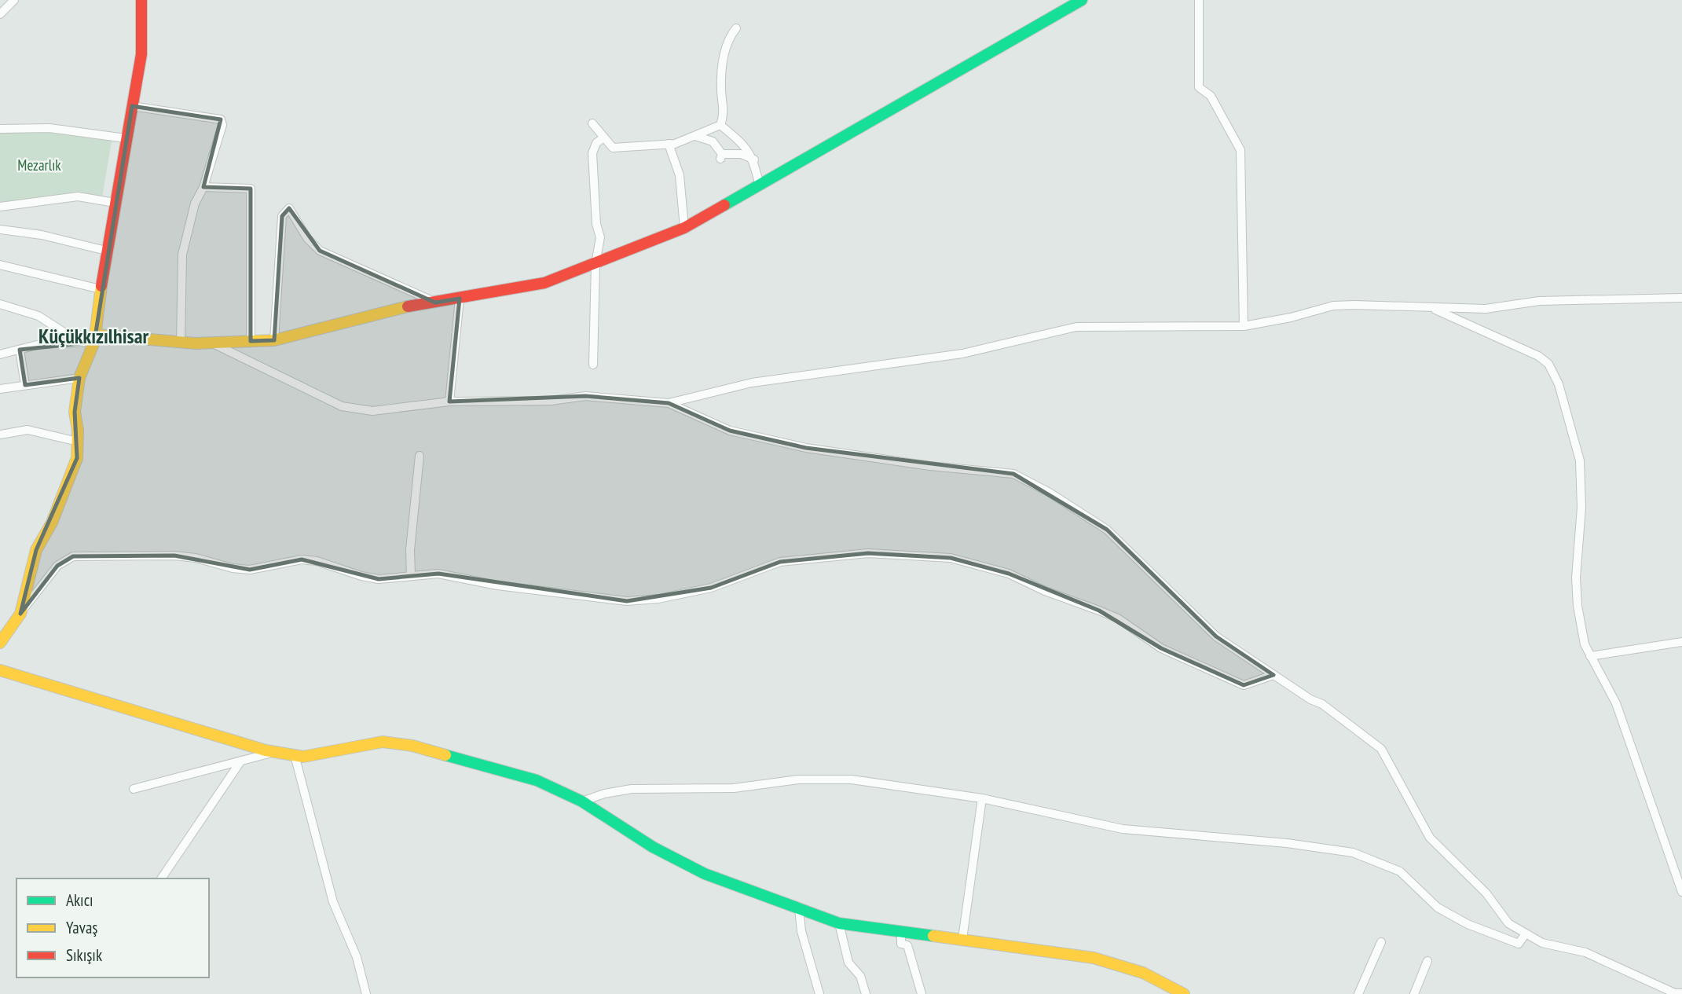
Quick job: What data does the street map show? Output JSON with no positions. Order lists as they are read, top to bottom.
{
  "districts": ["Küçükkızılhisar"],
  "parks": ["Mezarlık"],
  "legend": ["Akıcı", "Yavaş", "Sıkışık"]
}
